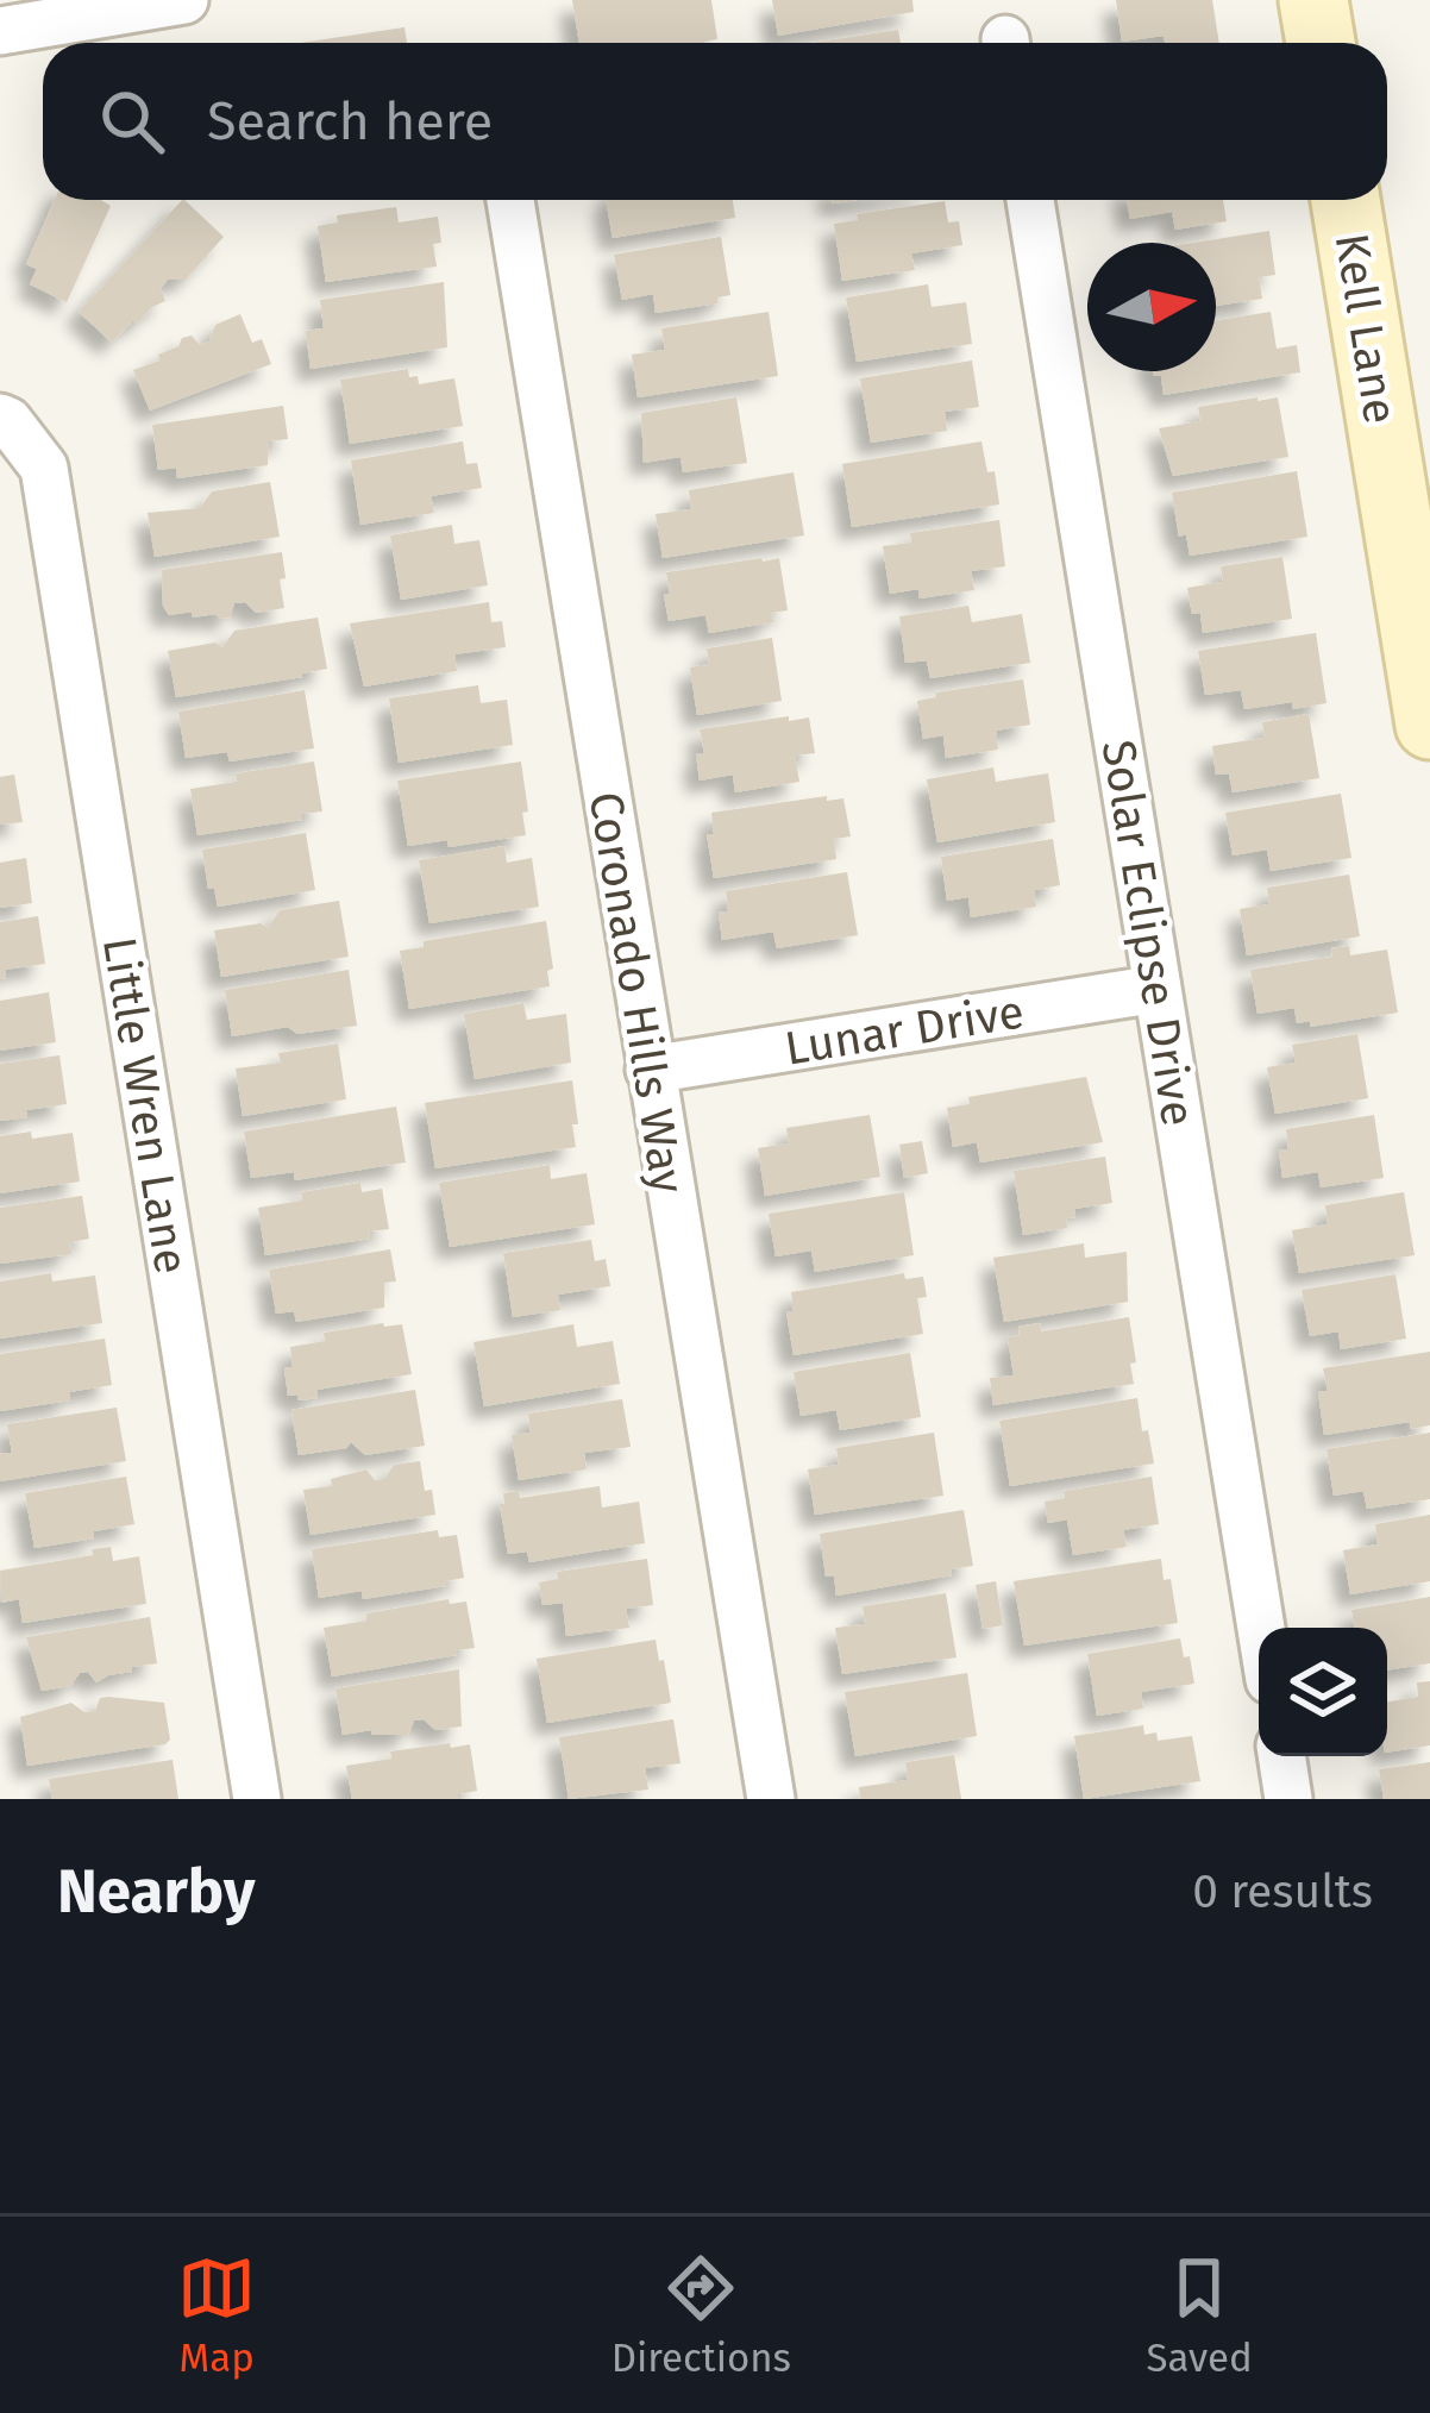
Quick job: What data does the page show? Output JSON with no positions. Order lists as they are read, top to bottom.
{
  "streets": {
    "street": [
      "Kell Lane",
      "Solar Eclipse Drive",
      "Coronado Hills Way",
      "Lunar Drive",
      "Little Wren Lane"
    ]
  },
  "crossings": [
    ["Solar Eclipse Drive", "Lunar Drive"],
    ["Coronado Hills Way", "Lunar Drive"]
  ],
  "north": "right",
  "page": {
    "search": "Search here",
    "heading": ["Nearby", "0 results"],
    "nav": ["Map", "Directions", "Saved"]
  }
}
